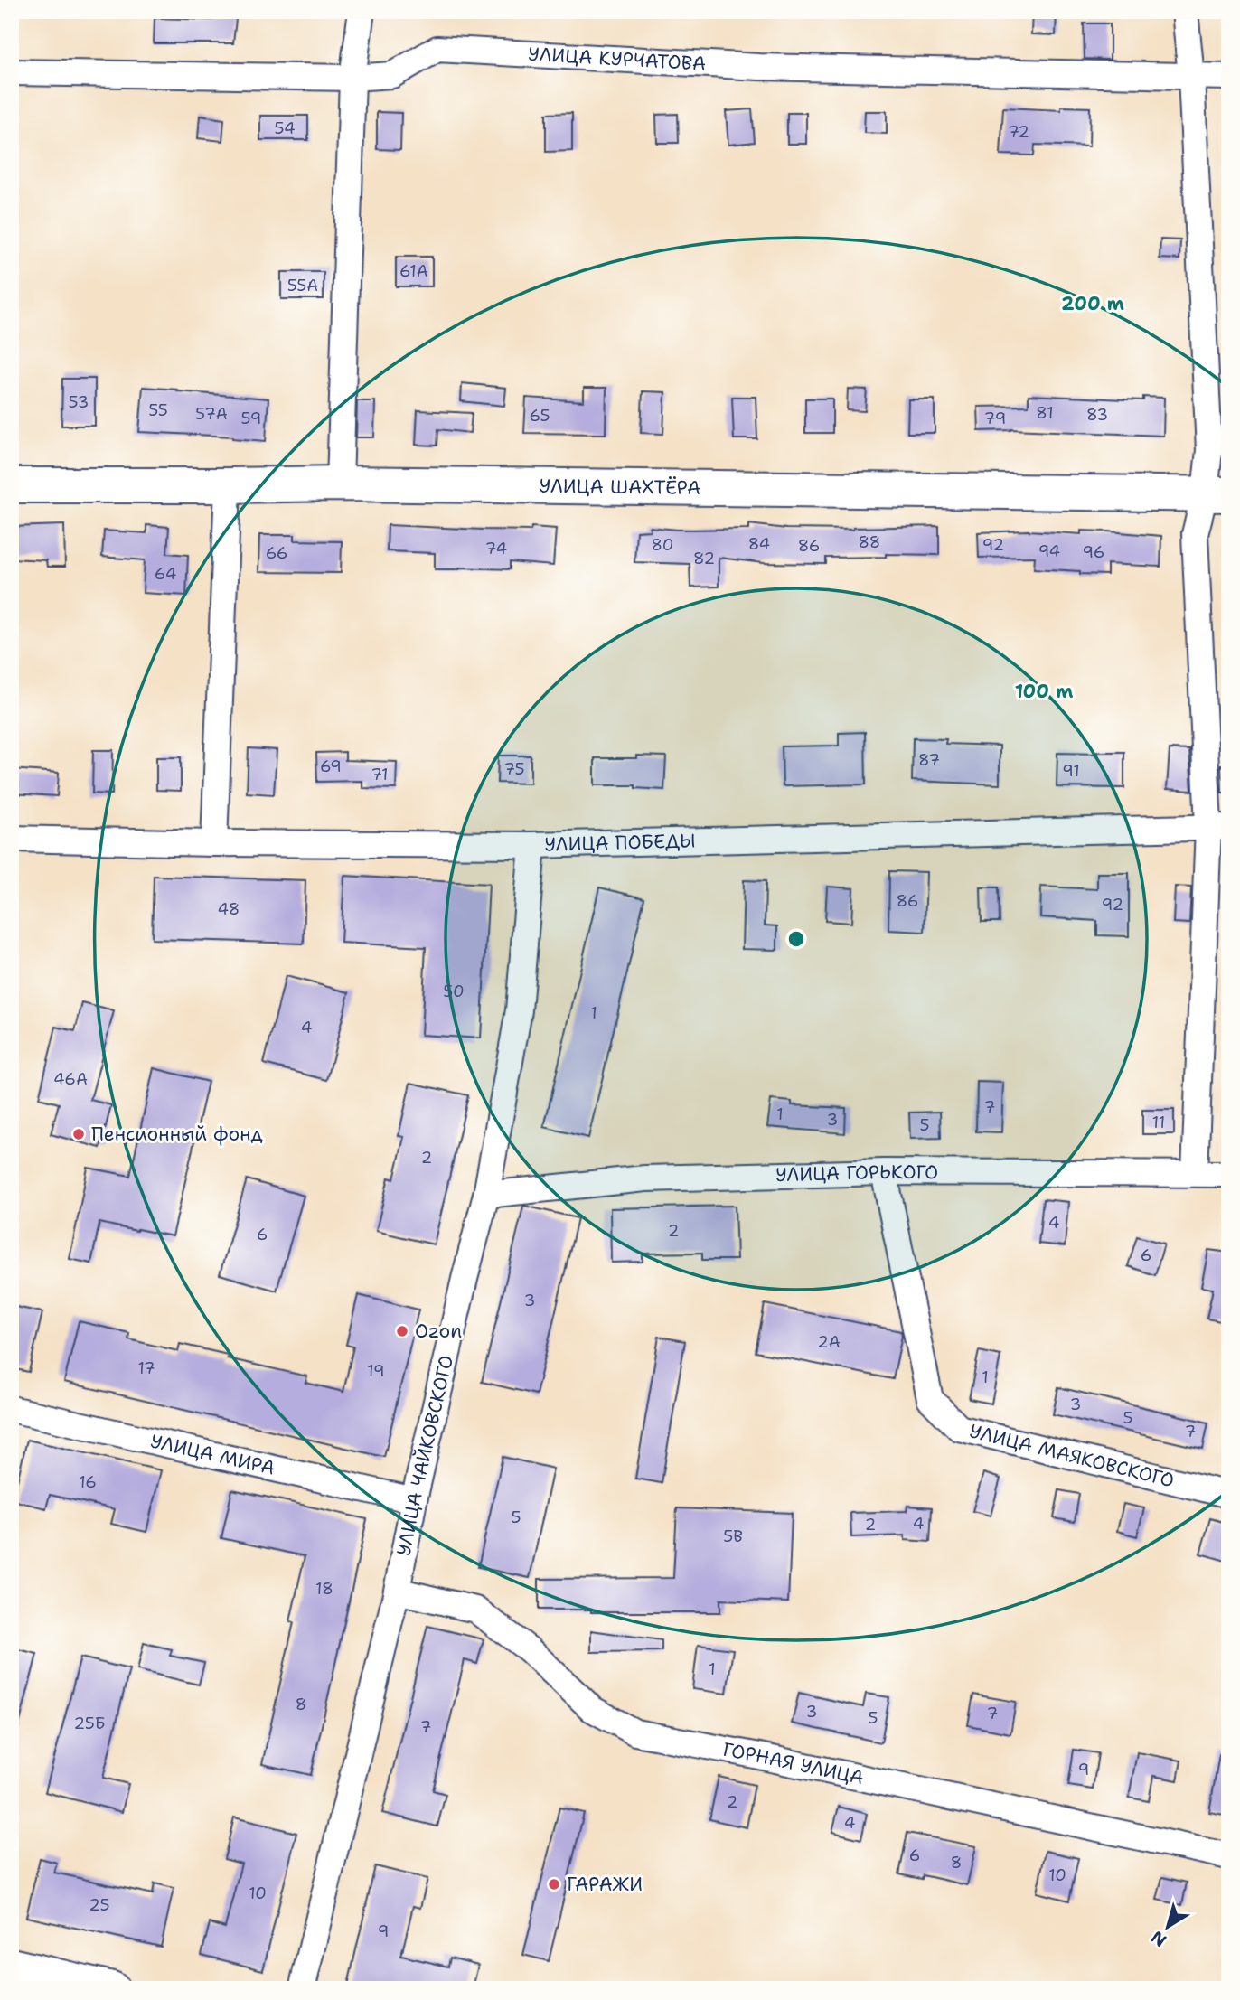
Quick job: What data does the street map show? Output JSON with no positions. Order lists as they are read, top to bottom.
{
  "streets": {
    "street": [
      "УЛИЦА КУРЧАТОВА",
      "УЛИЦА ШАХТЁРА",
      "УЛИЦА ПОБЕДЫ",
      "УЛИЦА ГОРЬКОГО",
      "УЛИЦА МИРА",
      "УЛИЦА МАЯКОВСКОГО",
      "УЛИЦА ЧАЙКОВСКОГО",
      "ГОРНАЯ УЛИЦА"
    ]
  },
  "crossings": [
    ["УЛИЦА ПОБЕДЫ", "УЛИЦА ЧАЙКОВСКОГО"],
    ["УЛИЦА ГОРЬКОГО", "УЛИЦА МАЯКОВСКОГО"],
    ["УЛИЦА ГОРЬКОГО", "УЛИЦА ЧАЙКОВСКОГО"],
    ["УЛИЦА МИРА", "УЛИЦА ЧАЙКОВСКОГО"],
    ["УЛИЦА ЧАЙКОВСКОГО", "ГОРНАЯ УЛИЦА"]
  ],
  "places": ["Пенсионный фонд", "Ozon", "ГАРАЖИ"],
  "house_numbers": [
    "54",
    "72",
    "61А",
    "55А",
    "53",
    "55",
    "81",
    "57А",
    "83",
    "65",
    "59",
    "79",
    "88",
    "84",
    "80",
    "92",
    "86",
    "74",
    "94",
    "96",
    "66",
    "82",
    "64",
    "87",
    "69",
    "75",
    "91",
    "71",
    "86",
    "92",
    "48",
    "50",
    "1",
    "4",
    "46А",
    "7",
    "1",
    "3",
    "11",
    "5",
    "2",
    "4",
    "2",
    "6",
    "6",
    "3",
    "2А",
    "17",
    "19",
    "1",
    "3",
    "5",
    "7",
    "16",
    "5",
    "4",
    "2",
    "5В",
    "18",
    "1",
    "8",
    "3",
    "7",
    "5",
    "25Б",
    "7",
    "9",
    "2",
    "4",
    "6",
    "8",
    "10",
    "10",
    "25",
    "9"
  ],
  "north": "bottom left",
  "rings": ["200 m", "100 m"]
}
